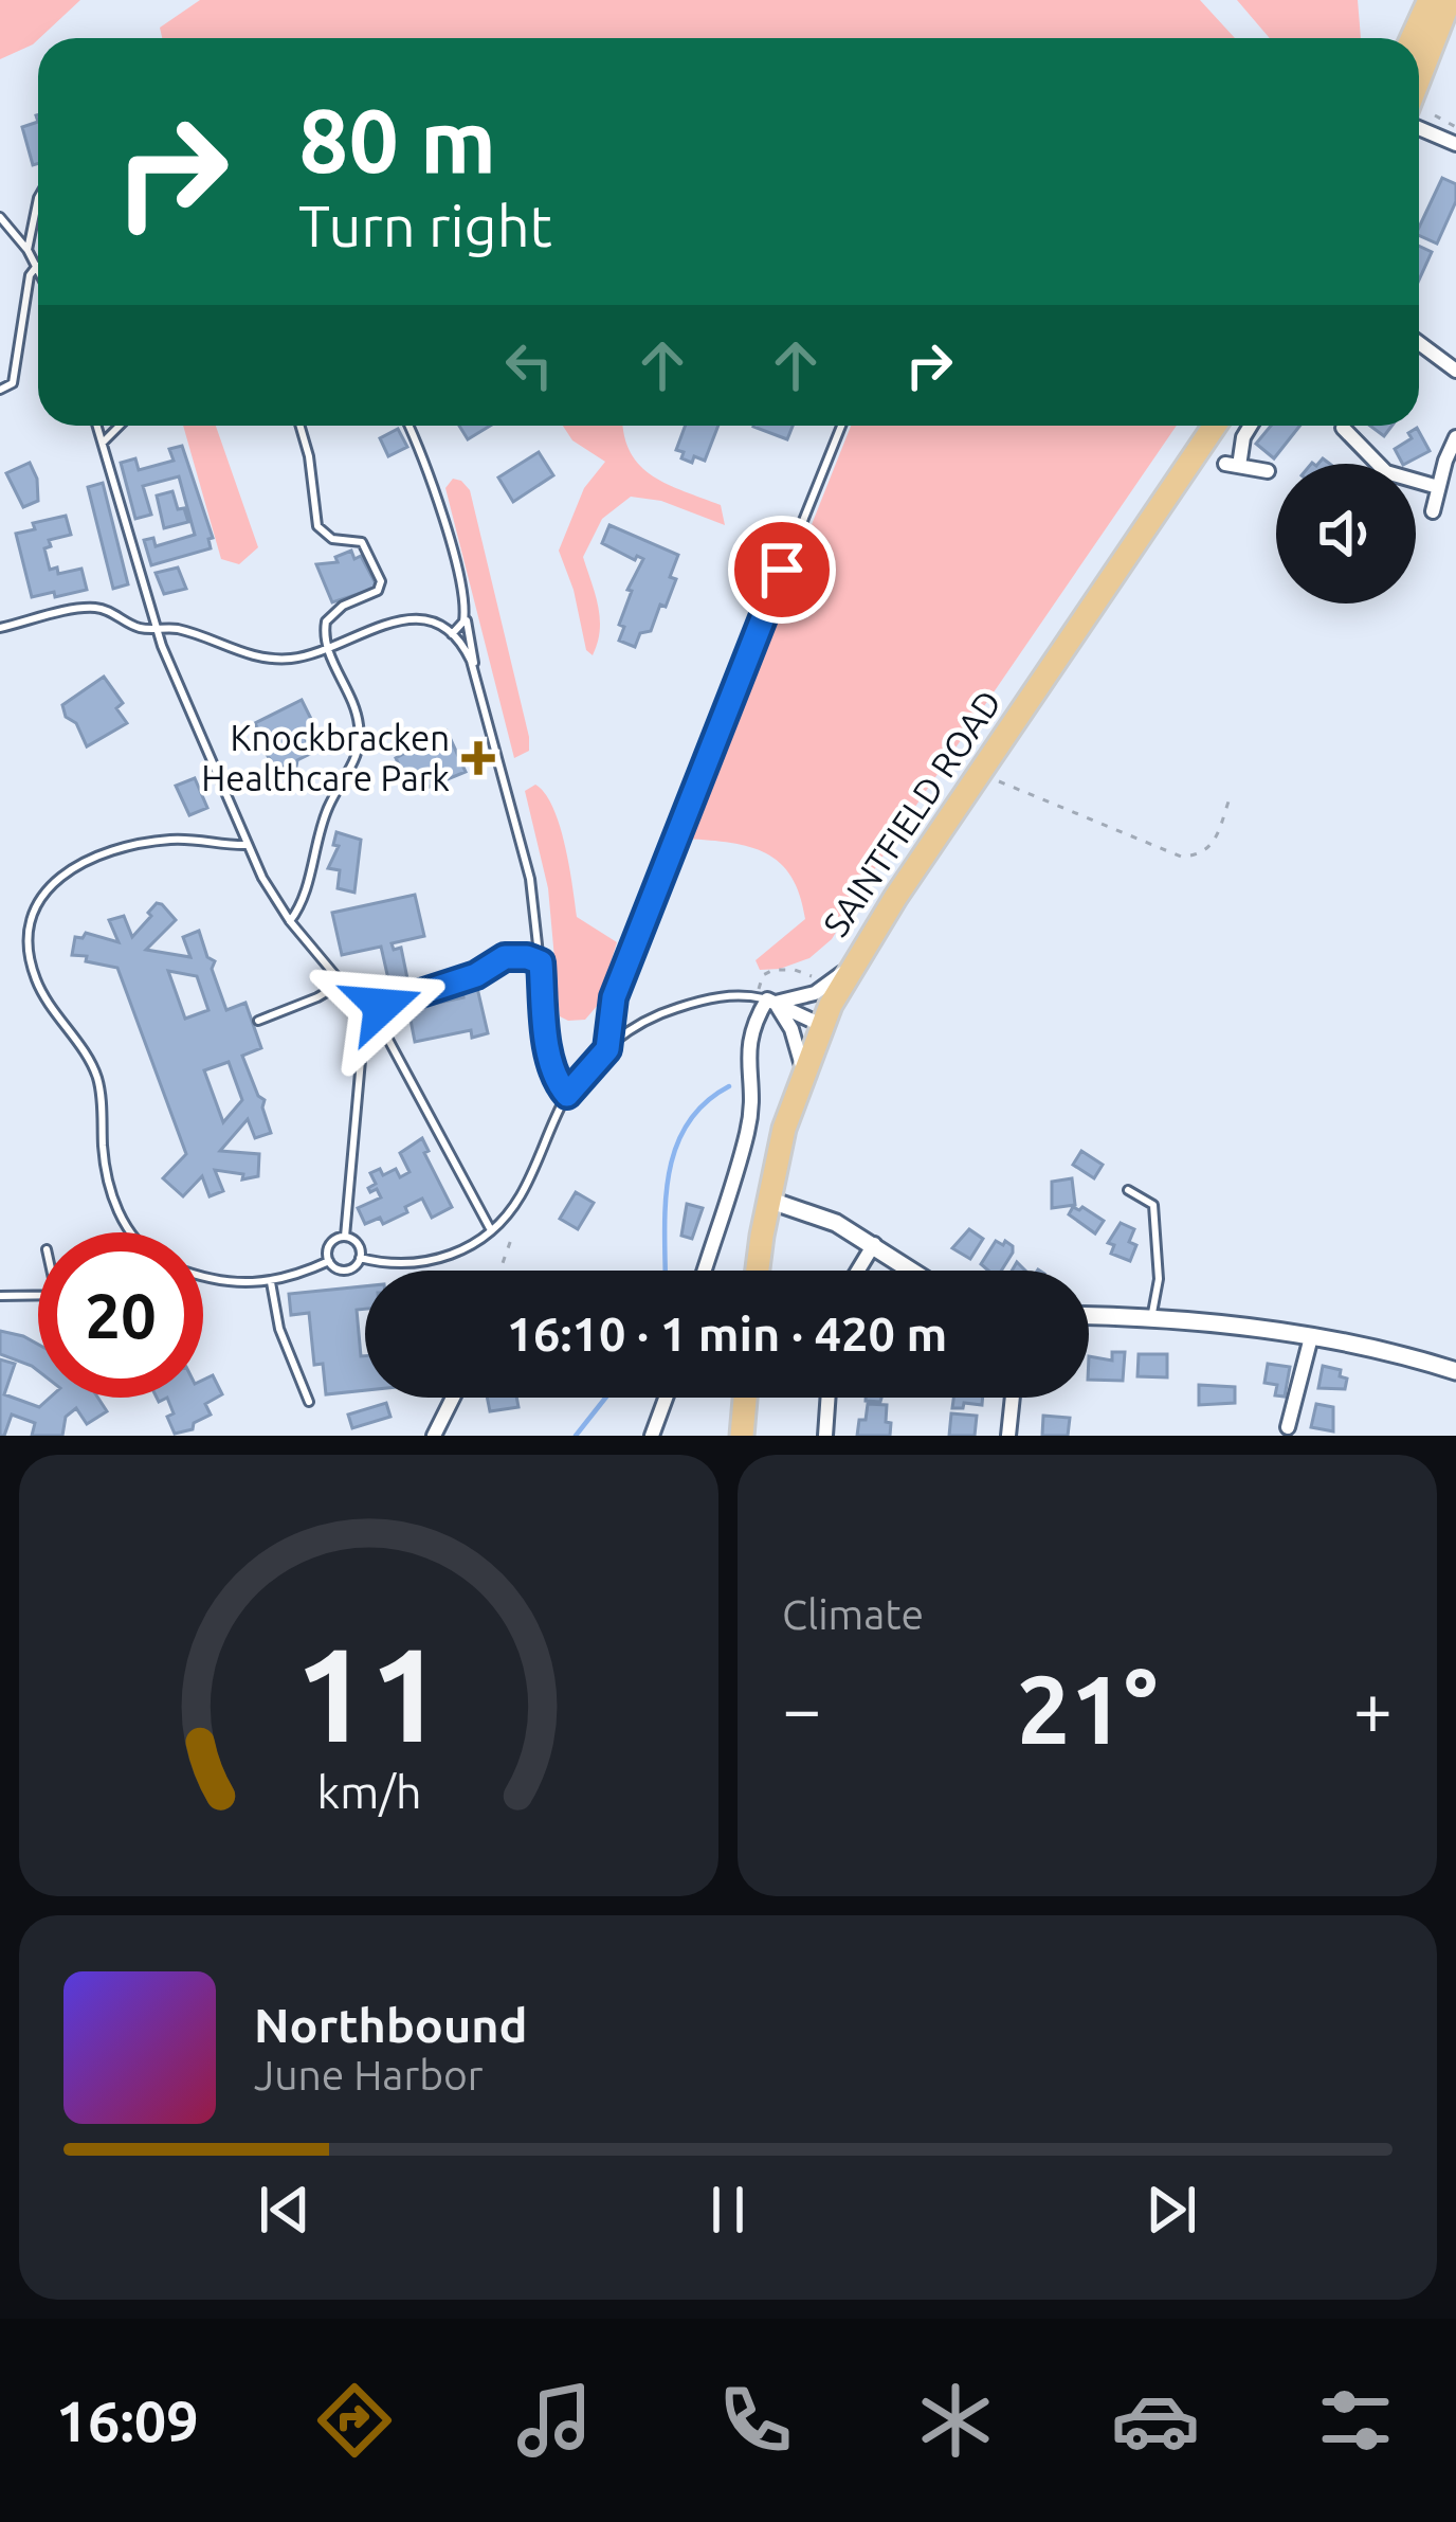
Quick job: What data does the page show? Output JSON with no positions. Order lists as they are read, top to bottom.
{
  "streets": {
    "highway": ["SAINTFIELD ROAD"]
  },
  "places": {
    "health": ["Knockbracken Healthcare Park"]
  },
  "page": {
    "turn": ["80 m", "Turn right"],
    "limit": "20",
    "trip": "16:10 · 1 min · 420 m",
    "tile": "Climate",
    "heat": ["−", "21°", "+"],
    "song": ["Northbound", "June Harbor"],
    "tabs": "16:09",
    "gauge": ["11", "km/h"]
  }
}
